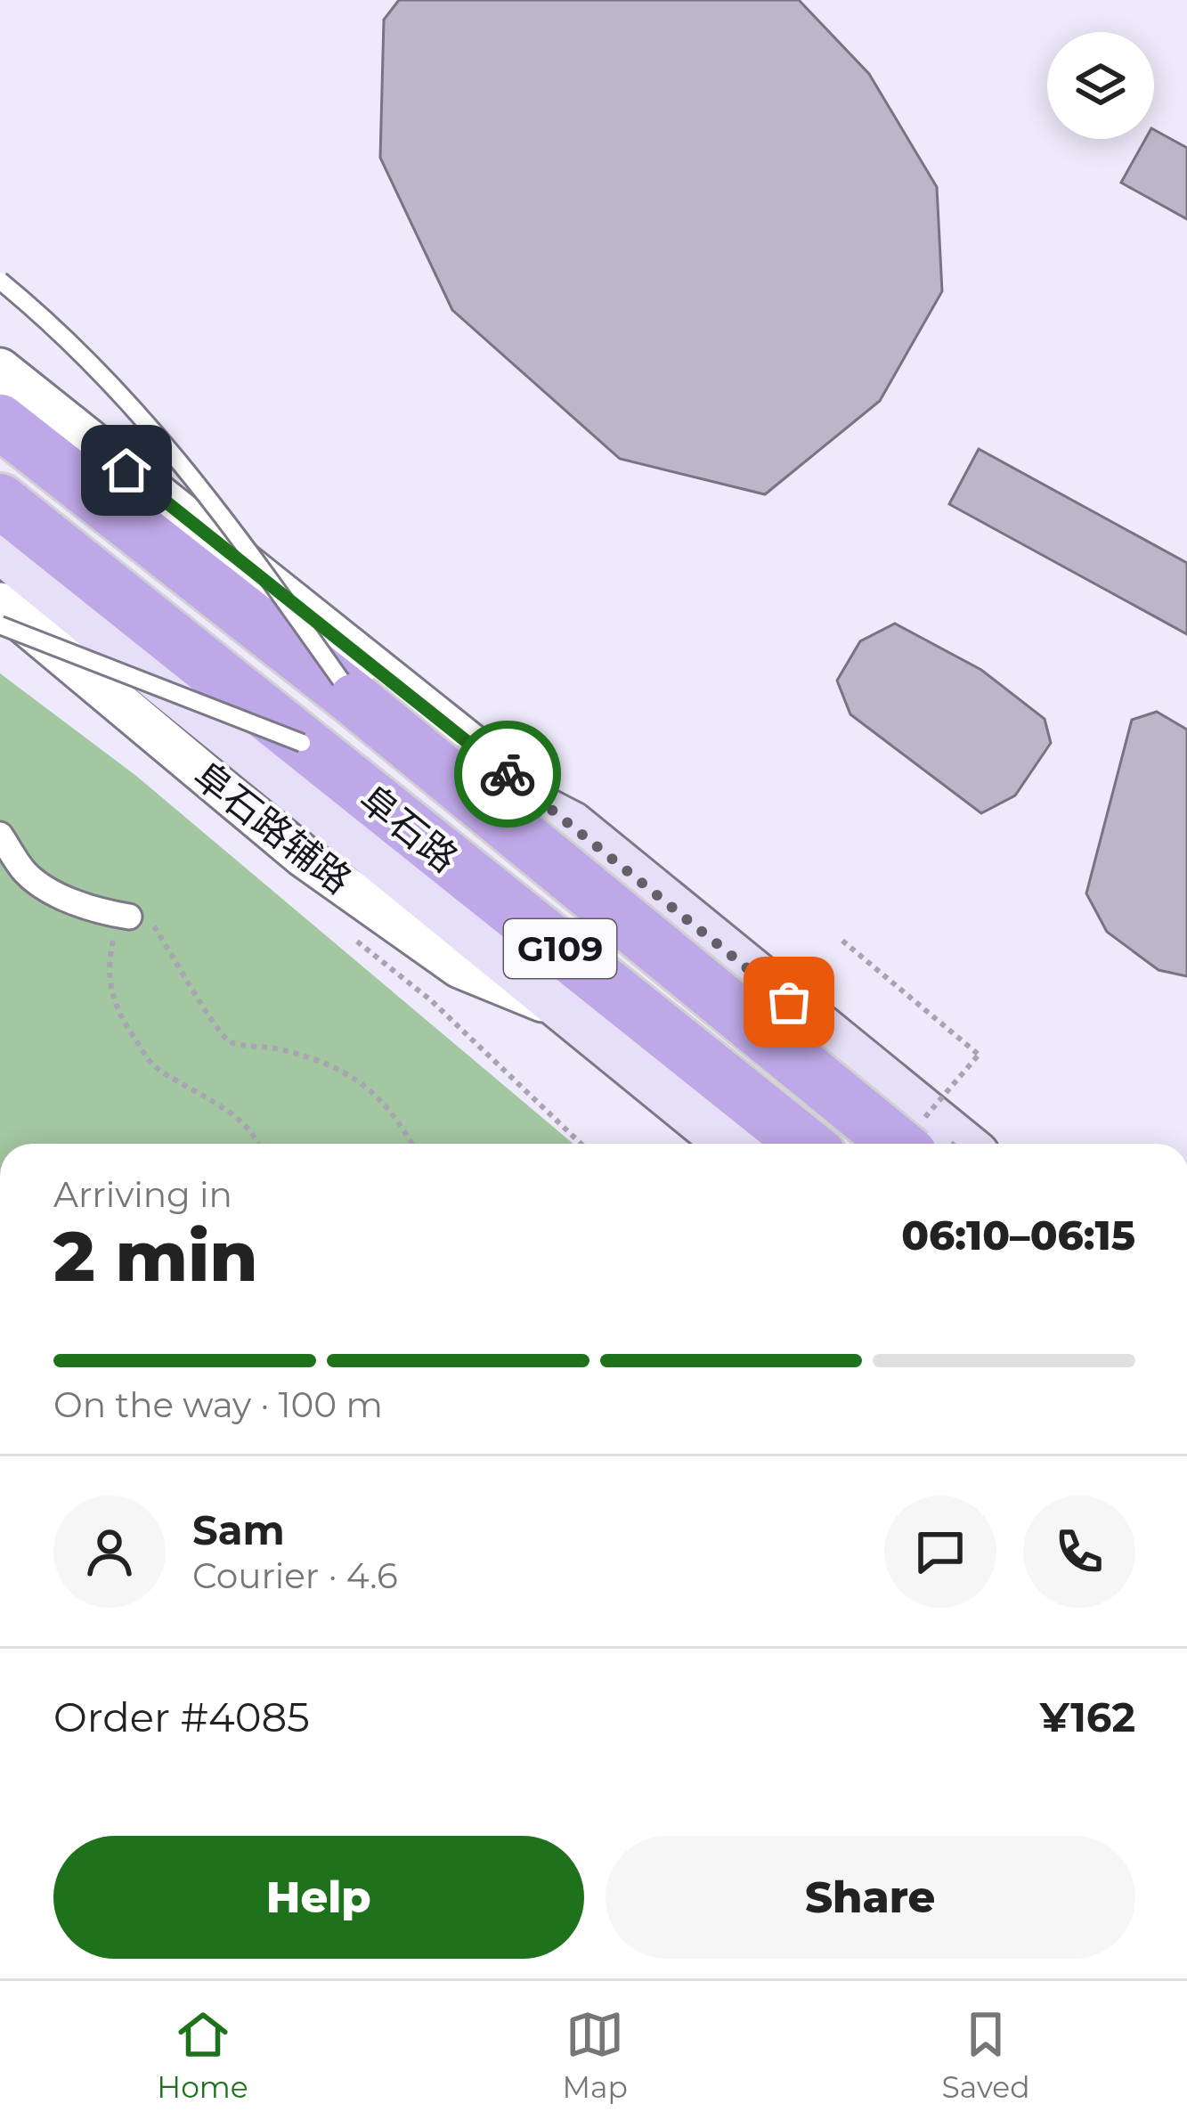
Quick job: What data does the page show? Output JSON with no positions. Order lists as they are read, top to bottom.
{
  "streets": {
    "highway": ["阜石路", "G109"],
    "street": ["阜石路辅路"]
  },
  "crossings": [
    ["阜石路辅路", "阜石路"]
  ],
  "page": {
    "heading": ["2 min", "Arriving in", "06:10–06:15"],
    "panel": [
      "Sam",
      "Courier · 4.6",
      "Order #4085",
      "¥162"
    ],
    "bar": "On the way · 100 m",
    "buttons": ["Help", "Share"],
    "tabs": ["Home", "Map", "Saved"]
  }
}
